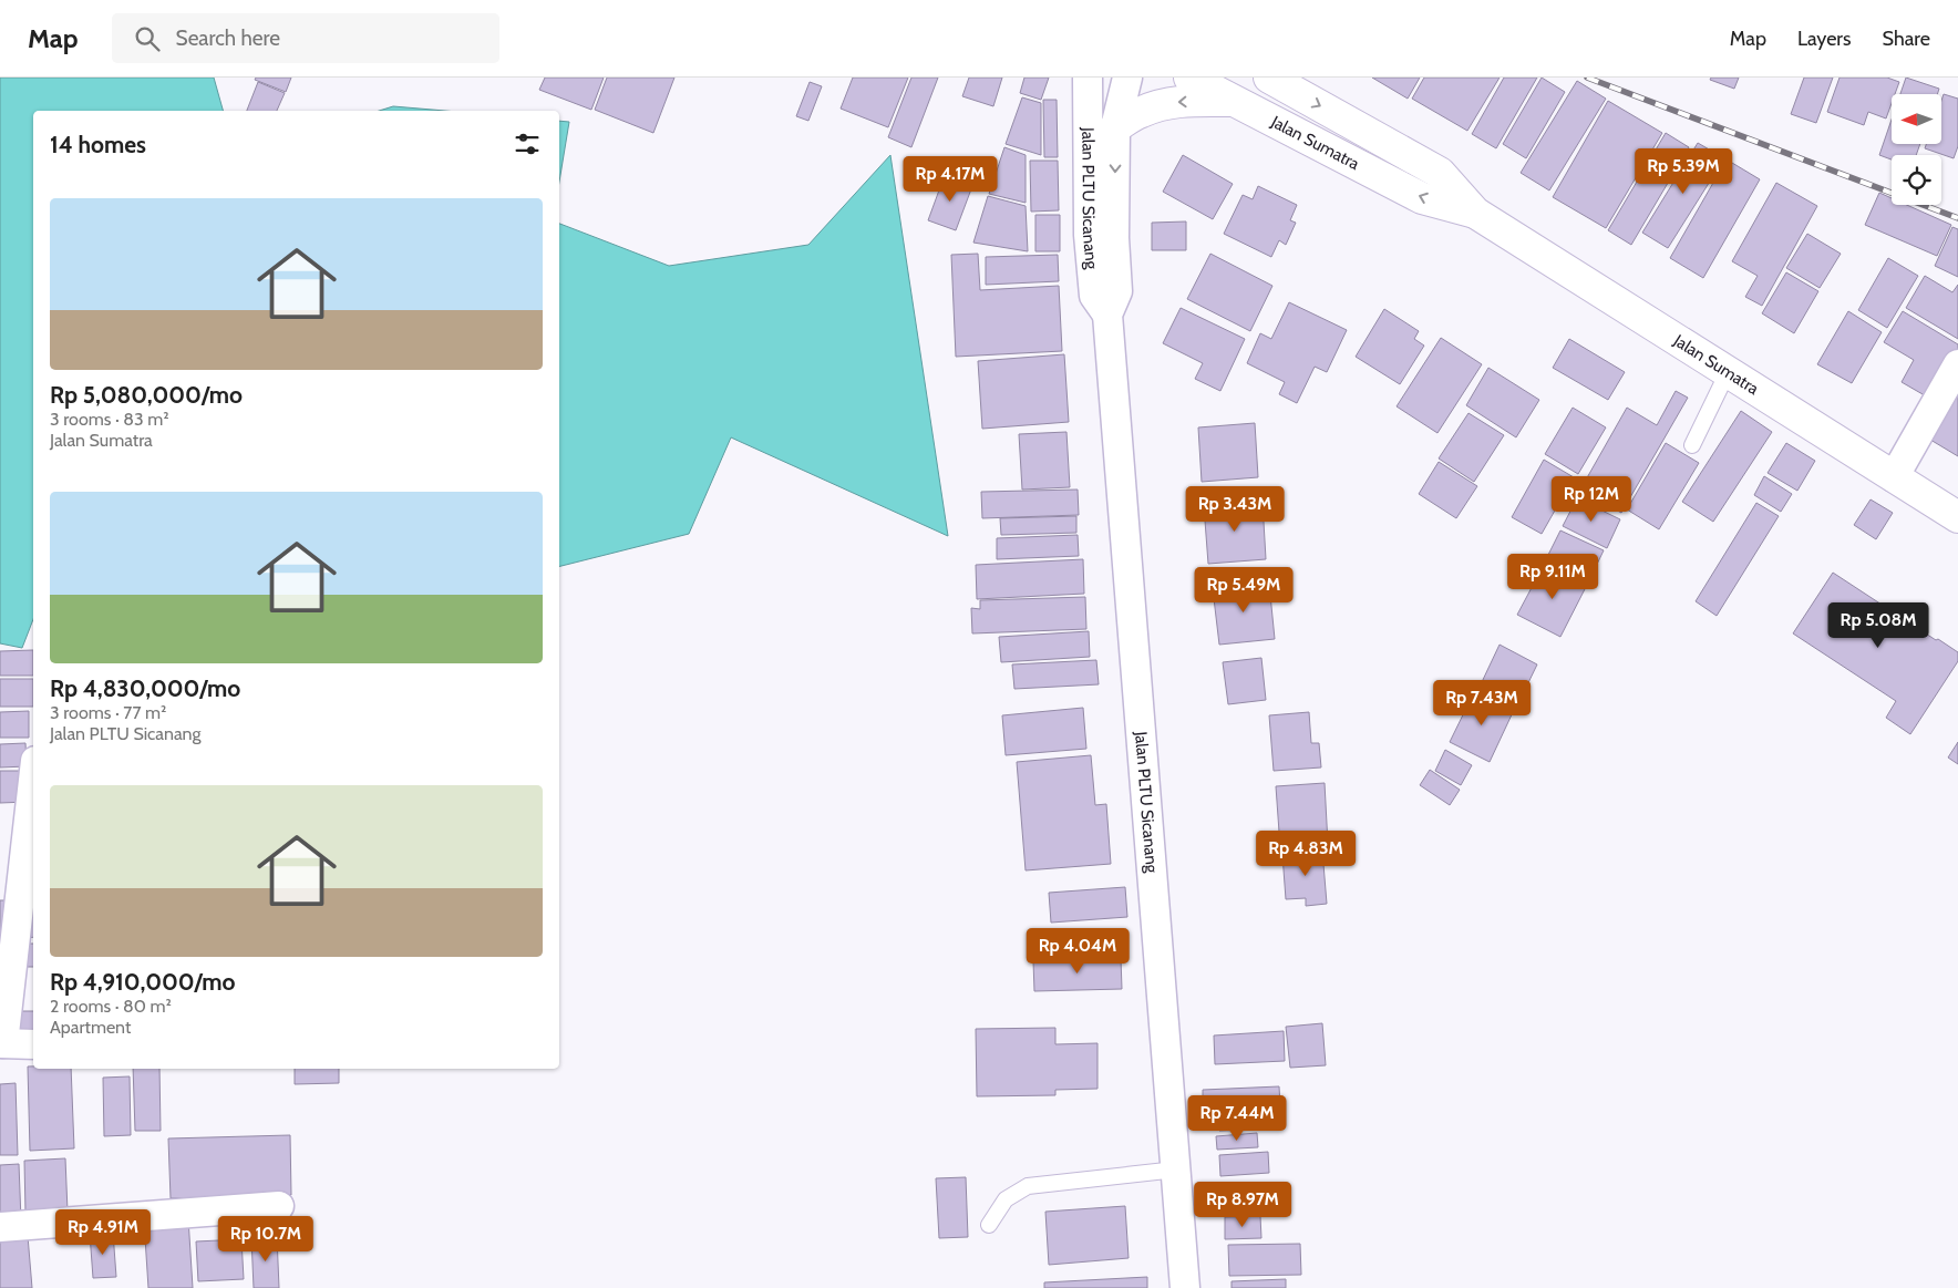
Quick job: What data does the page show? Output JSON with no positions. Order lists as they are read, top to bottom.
{
  "streets": {
    "highway": ["Jalan Sumatra"],
    "street": ["Jalan PLTU Sicanang"]
  },
  "north": "left",
  "page": {
    "header": "Map",
    "search": "Search here",
    "nav": ["Map", "Layers", "Share"],
    "heading": "14 homes",
    "price": [
      "Rp 5.39M",
      "Rp 4.17M",
      "Rp 12M",
      "Rp 3.43M",
      "Rp 9.11M",
      "Rp 5.49M",
      "Rp 5.08M",
      "Rp 7.43M",
      "Rp 4.83M",
      "Rp 4.04M",
      "Rp 7.44M",
      "Rp 8.97M",
      "Rp 4.91M",
      "Rp 10.7M"
    ],
    "list": [
      {
        "name": "Rp 5,080,000/mo",
        "note": "3 rooms · 83 m² · Jalan Sumatra"
      },
      {
        "name": "Rp 4,830,000/mo",
        "note": "3 rooms · 77 m² · Jalan PLTU Sicanang"
      },
      {
        "name": "Rp 4,910,000/mo",
        "note": "2 rooms · 80 m² · Apartment"
      }
    ]
  }
}
